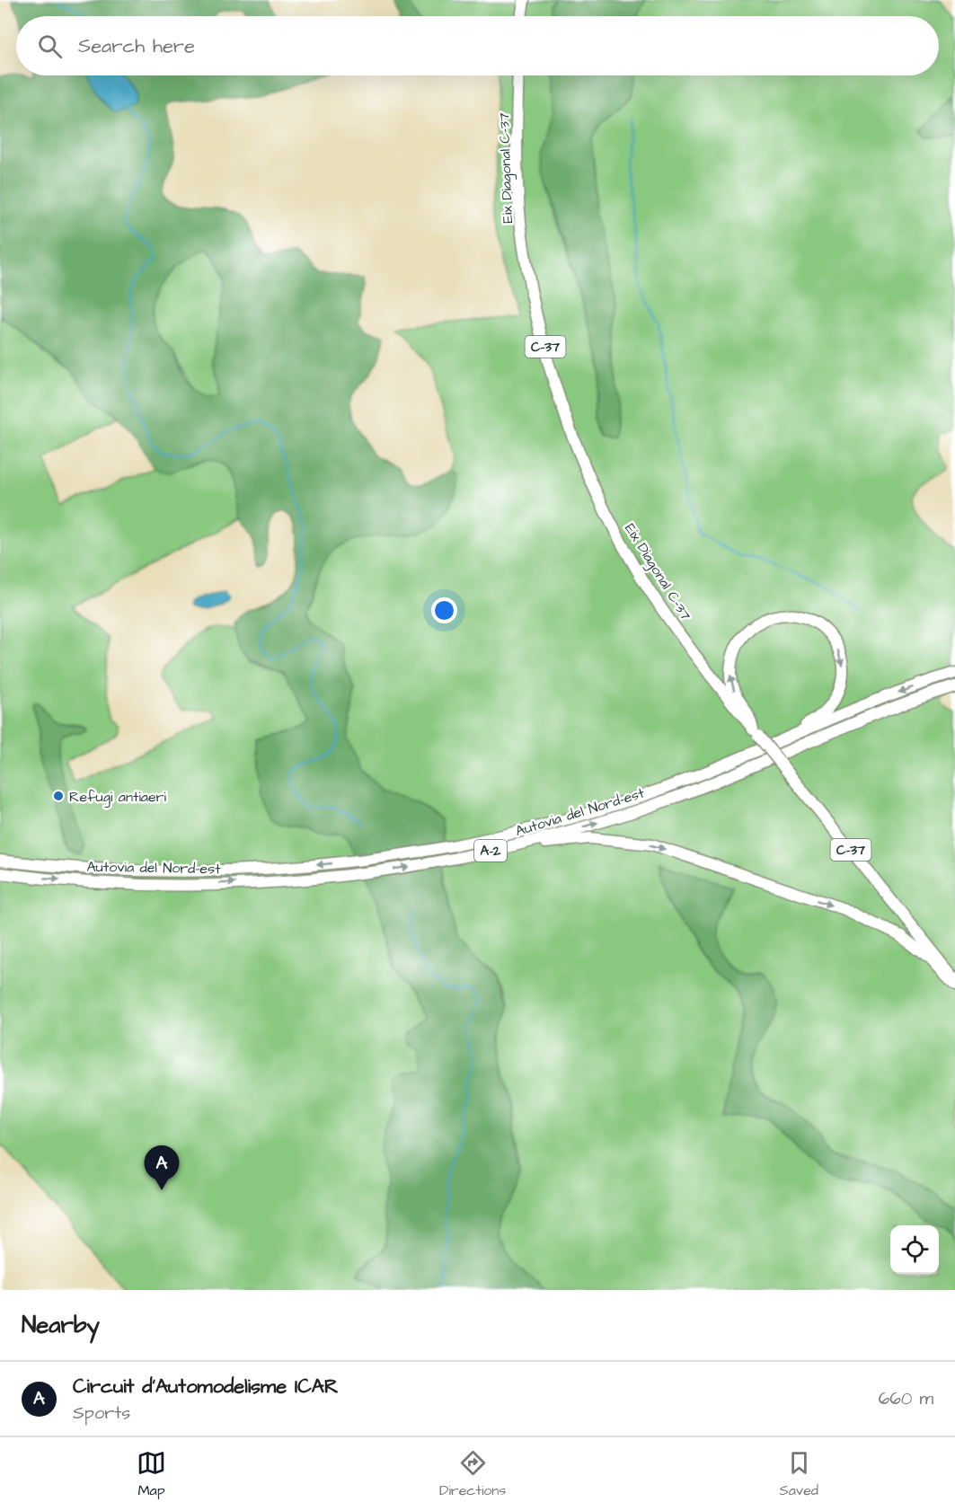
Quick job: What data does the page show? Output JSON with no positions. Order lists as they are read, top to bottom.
{
  "streets": {
    "highway": [
      "Eix Diagonal C-37",
      "C-37",
      "Autovia del Nord-est",
      "A-2"
    ]
  },
  "places": ["Refugi antiaeri"],
  "page": {
    "search": "Search here",
    "pins": "A",
    "heading": "Nearby",
    "list": [
      {
        "mark": "A",
        "name": "Circuit d'Automodelisme ICAR",
        "note": "Sports",
        "value": "660 m"
      }
    ],
    "nav": ["Map", "Directions", "Saved"]
  }
}
